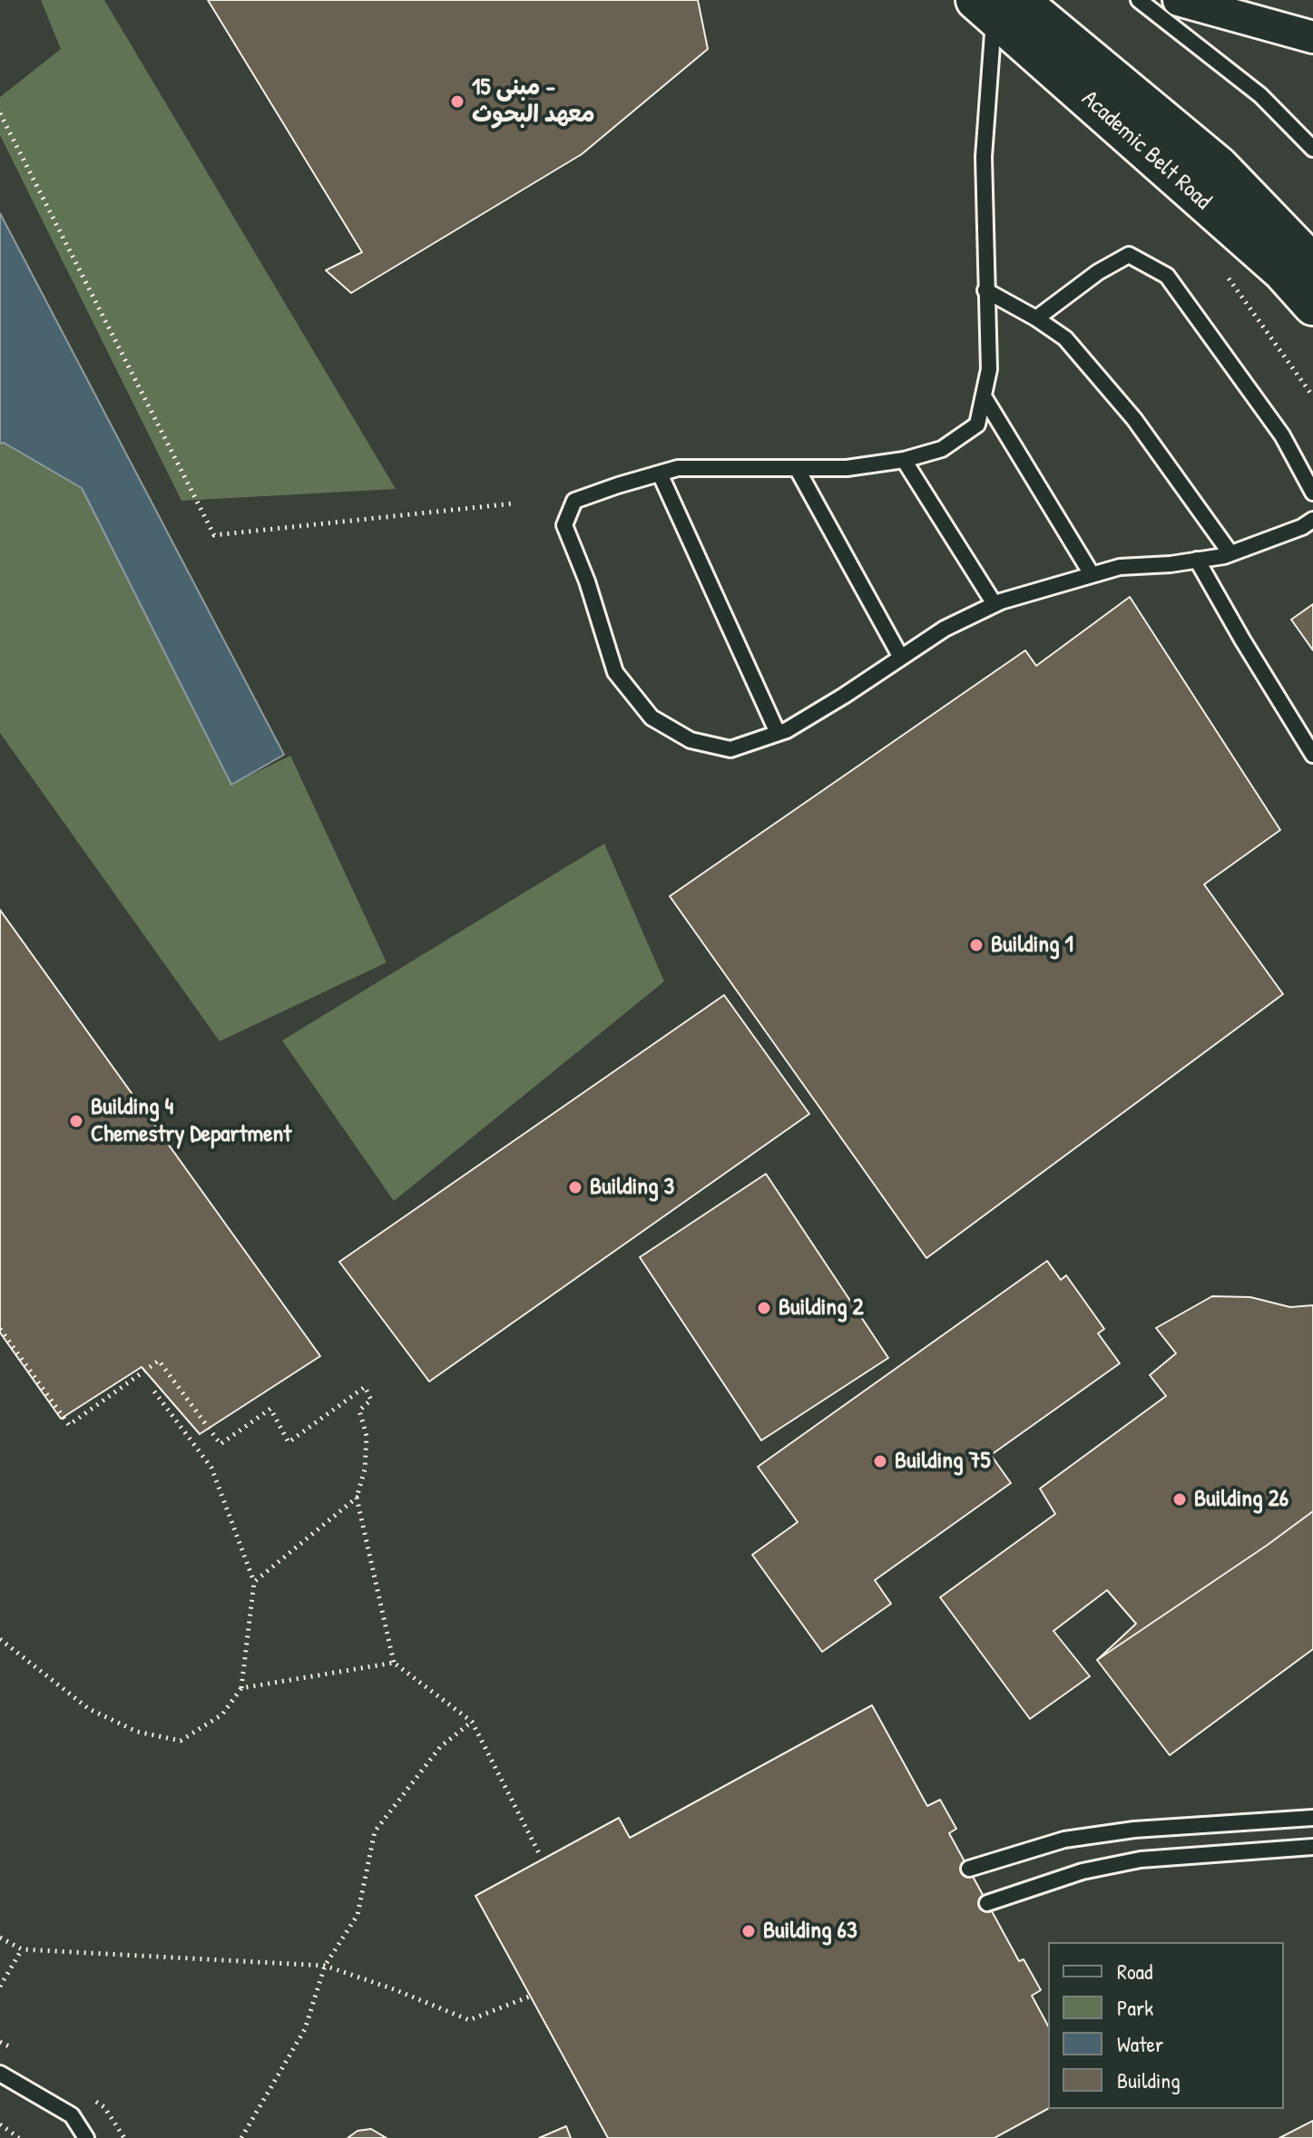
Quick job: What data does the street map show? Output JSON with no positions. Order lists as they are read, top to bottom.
{
  "streets": {
    "street": ["Academic Belt Road"]
  },
  "places": [
    "مبنى 15 - معهد البحوث",
    "Building 1",
    "Building 4 Chemestry Department",
    "Building 3",
    "Building 2",
    "Building 75",
    "Building 26",
    "Building 63"
  ],
  "legend": [
    "Road",
    "Park",
    "Water",
    "Building"
  ]
}
